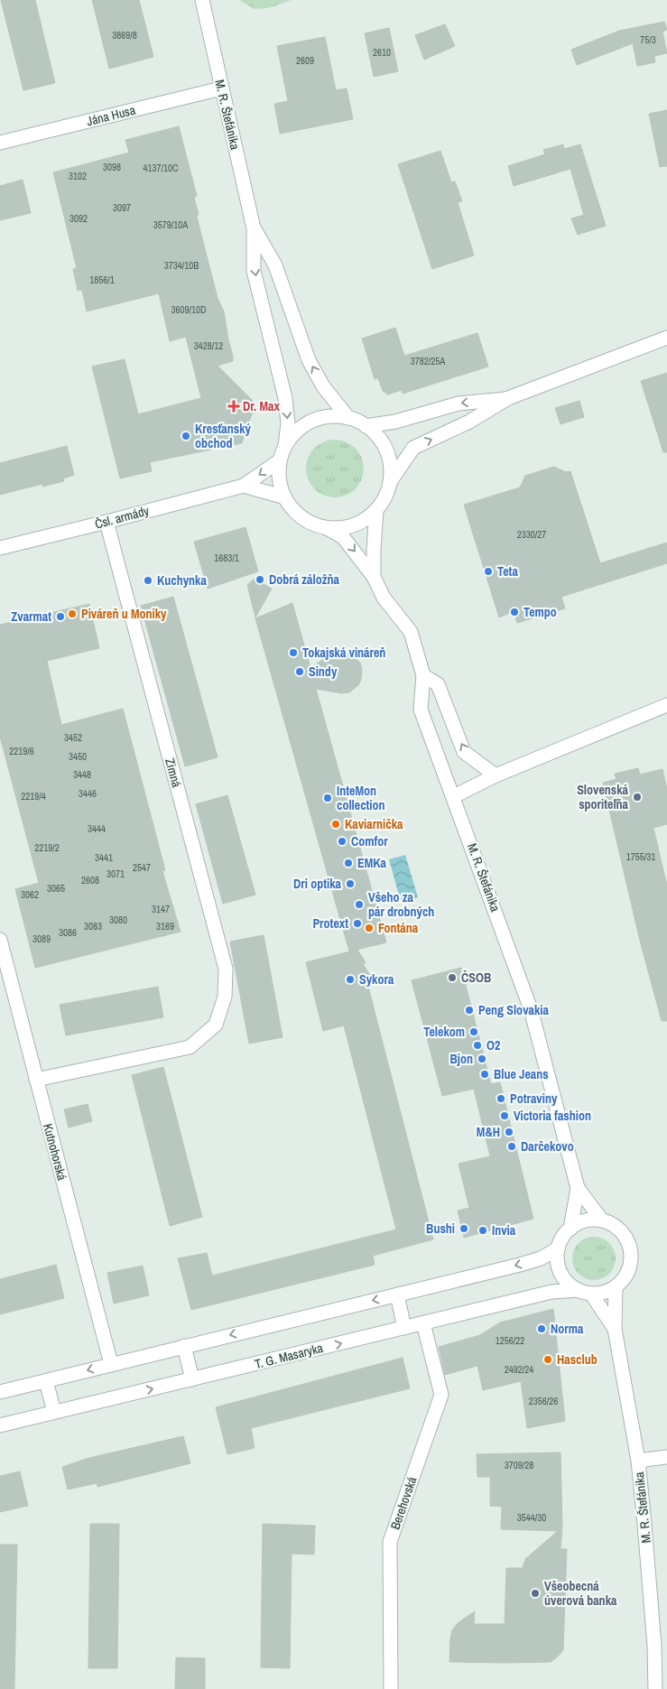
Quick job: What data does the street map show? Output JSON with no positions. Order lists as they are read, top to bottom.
{
  "streets": {
    "street": [
      "M. R. Štefánika",
      "Jána Husa",
      "Čsl. armády",
      "Zimná",
      "Kutnohorská",
      "T. G. Masaryka",
      "Berehovská"
    ]
  },
  "crossings": [
    ["M. R. Štefánika", "Jána Husa"],
    ["M. R. Štefánika", "T. G. Masaryka"],
    ["Čsl. armády", "Zimná"],
    ["Zimná", "Kutnohorská"],
    ["T. G. Masaryka", "Berehovská"]
  ],
  "places": {
    "health": ["Dr. Max"],
    "other": [
      "Kresťanský obchod",
      "Teta",
      "Dobrá záložňa",
      "Kuchynka",
      "Tempo",
      "Piváreň u Moniky",
      "Zvarmat",
      "Tokajská vináreň",
      "Sindy",
      "Slovenská sporiteľňa",
      "InteMon collection",
      "Kaviarnička",
      "Comfor",
      "EMKa",
      "Dri optika",
      "Všeho za pár drobných",
      "Protext",
      "Fontána",
      "ČSOB",
      "Sykora",
      "Peng Slovakia",
      "Telekom",
      "O2",
      "Bjon",
      "Blue Jeans",
      "Potraviny",
      "Victoria fashion",
      "M&H",
      "Darčekovo",
      "Bushi",
      "Invia",
      "Norma",
      "Hasclub",
      "Všeobecná úverová banka"
    ]
  },
  "house_numbers": [
    "3869/8",
    "75/3",
    "2610",
    "2609",
    "3098",
    "4137/10C",
    "3102",
    "3097",
    "3092",
    "3579/10A",
    "3734/10B",
    "1856/1",
    "3609/10D",
    "3428/12",
    "3782/25A",
    "2330/27",
    "1683/1",
    "3452",
    "2219/6",
    "3450",
    "3448",
    "3446",
    "2219/4",
    "3444",
    "2219/2",
    "1755/31",
    "3441",
    "2547",
    "3071",
    "2608",
    "3065",
    "3062",
    "3147",
    "3080",
    "3083",
    "3169",
    "3086",
    "3089",
    "1256/22",
    "2492/24",
    "2356/26",
    "3709/28",
    "3544/30"
  ]
}
